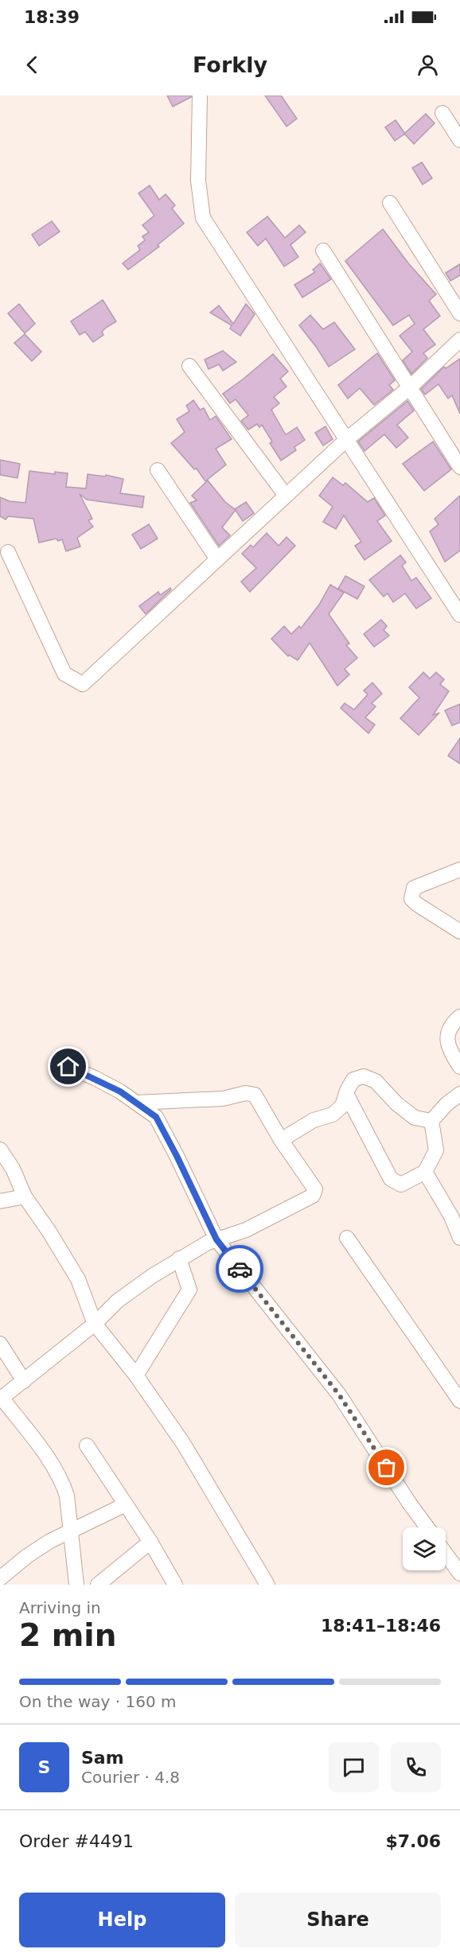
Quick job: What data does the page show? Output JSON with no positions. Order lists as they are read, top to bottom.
{
  "page": {
    "status": "18:39",
    "header": "Forkly",
    "heading": ["2 min", "Arriving in", "18:41–18:46"],
    "panel": [
      "Sam",
      "Courier · 4.8",
      "Order #4491",
      "$7.06"
    ],
    "bar": "On the way · 160 m",
    "round": "S",
    "buttons": ["Help", "Share"]
  }
}
